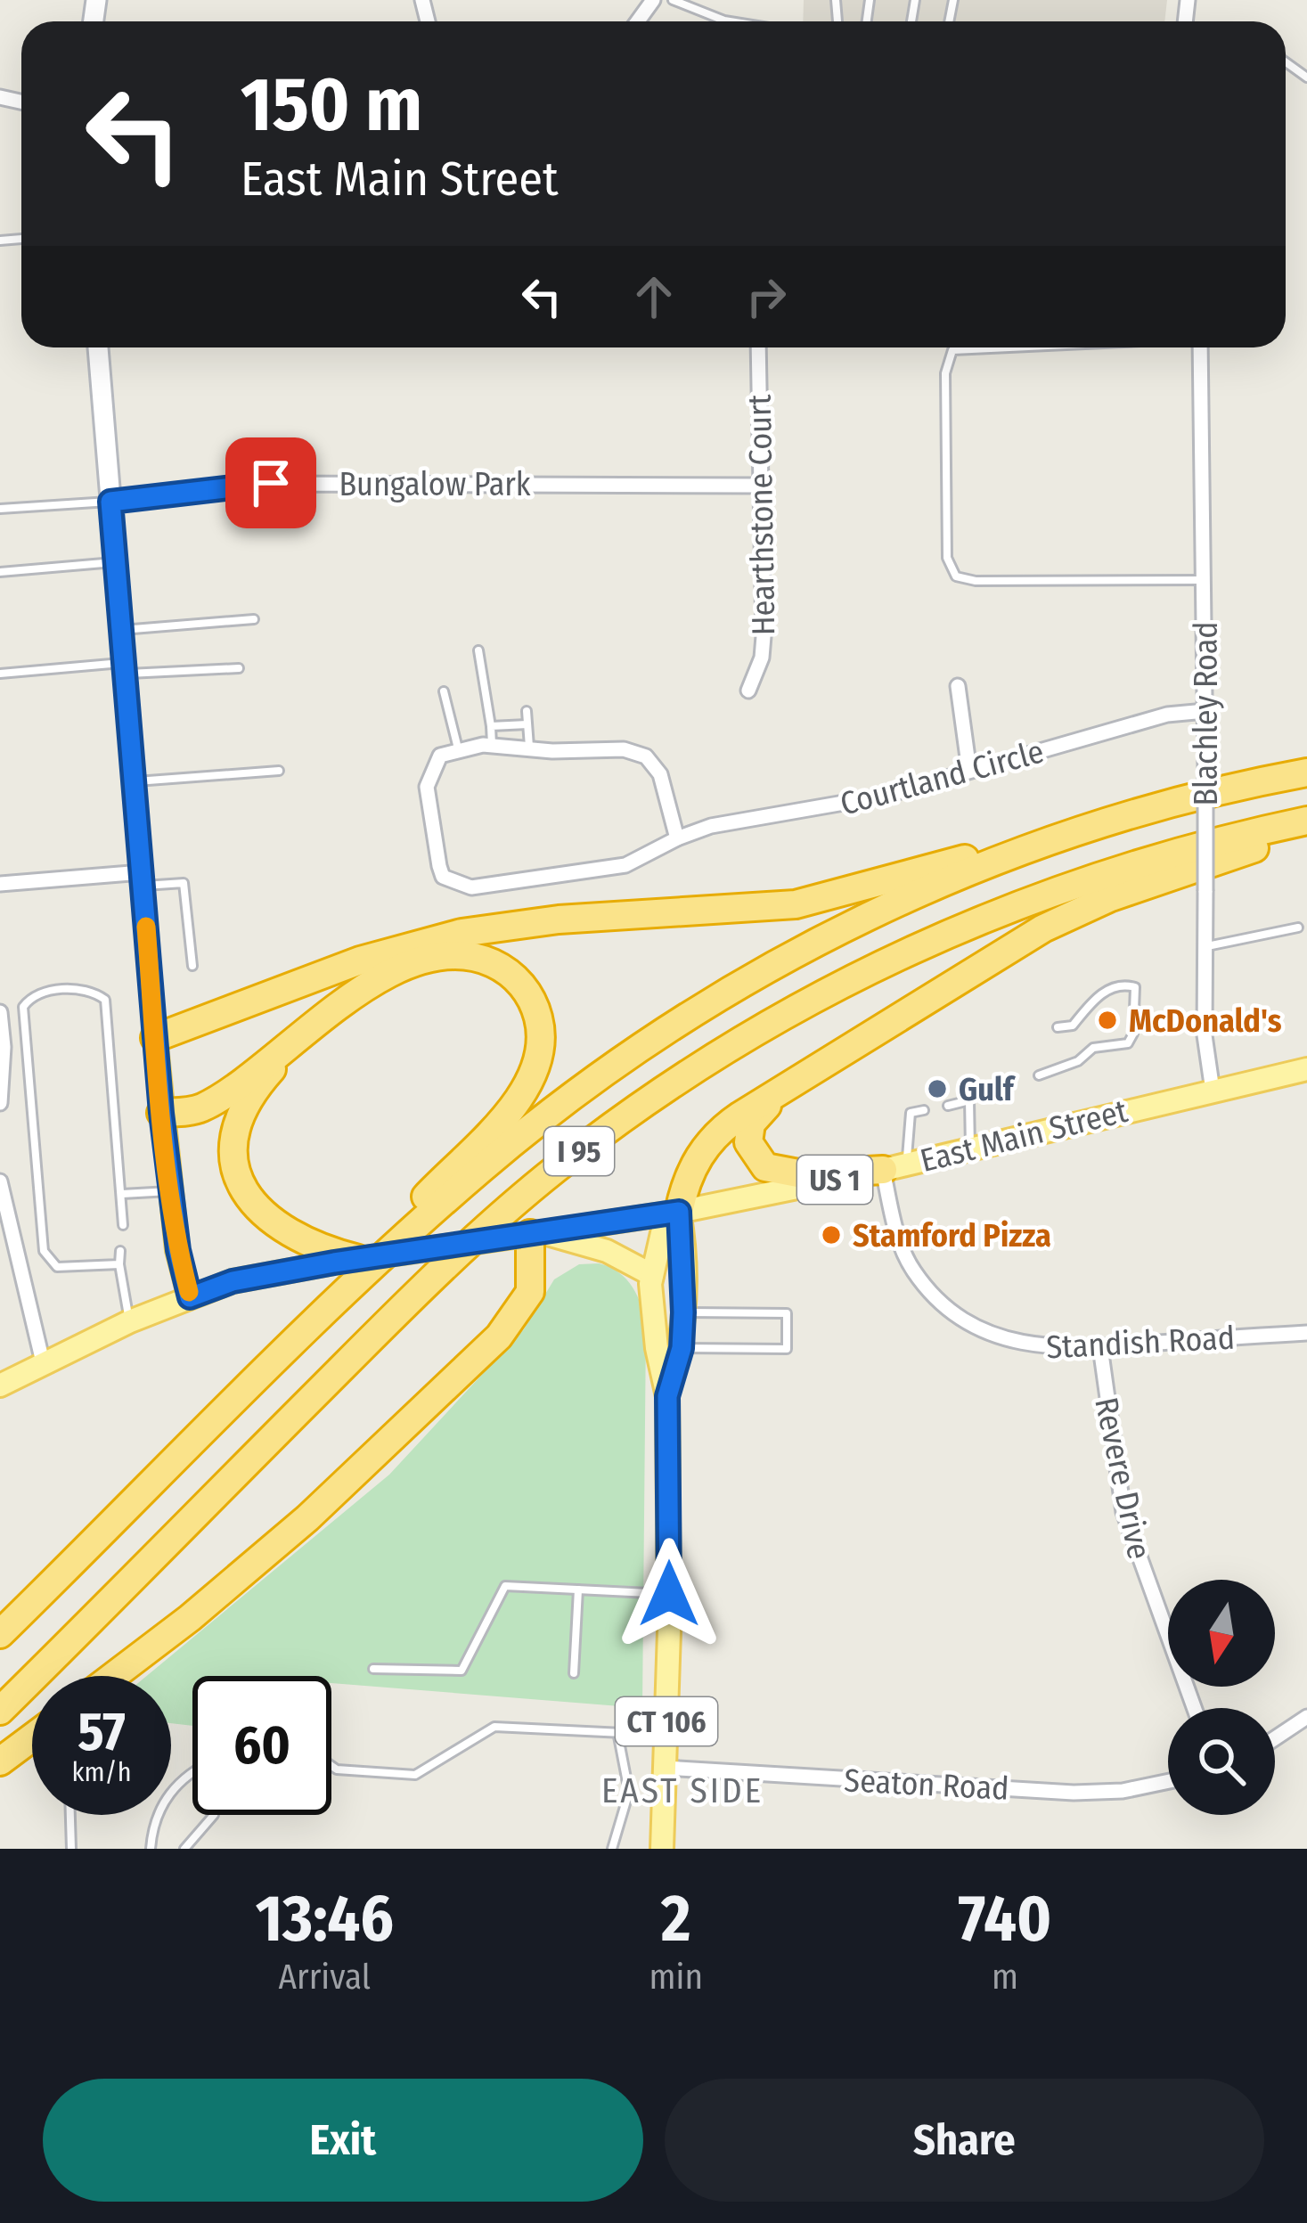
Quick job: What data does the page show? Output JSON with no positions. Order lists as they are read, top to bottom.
{
  "streets": {
    "highway": ["I 95"],
    "main road": ["East Main Street", "US 1", "CT 106"],
    "street": [
      "Bungalow Park",
      "Hearthstone Court",
      "Blachley Road",
      "Courtland Circle",
      "Standish Road",
      "Revere Drive",
      "Seaton Road"
    ]
  },
  "crossings": [
    ["Bungalow Park", "Hearthstone Court"],
    ["Blachley Road", "Courtland Circle"],
    ["Blachley Road", "East Main Street"],
    ["East Main Street", "Standish Road"],
    ["East Main Street", "CT 106"],
    ["Standish Road", "Revere Drive"],
    ["CT 106", "Seaton Road"]
  ],
  "districts": ["EAST SIDE"],
  "places": ["McDonald's", "Gulf", "Stamford Pizza"],
  "north": "bottom",
  "page": {
    "turn": ["150 m", "East Main Street"],
    "speed": "57 km/h",
    "limit": "60",
    "eta": [
      "13:46",
      "Arrival",
      "2",
      "min",
      "740",
      "m"
    ],
    "buttons": ["Exit", "Share"]
  }
}
